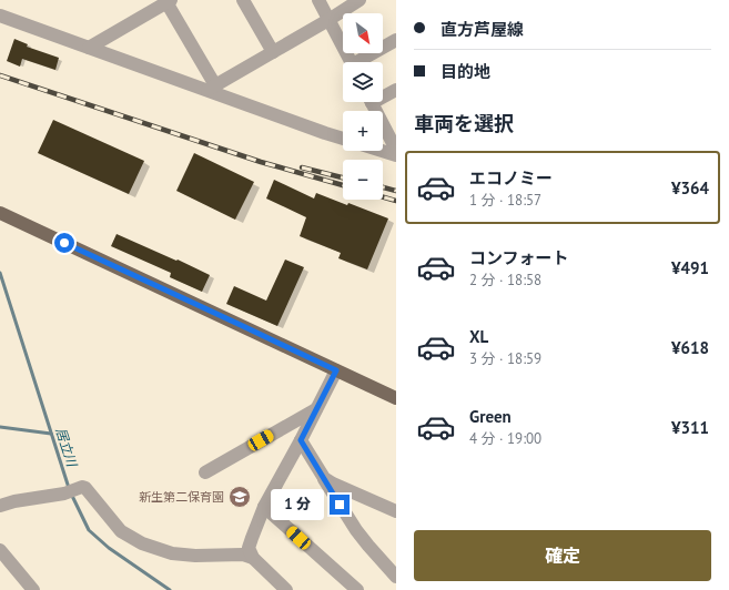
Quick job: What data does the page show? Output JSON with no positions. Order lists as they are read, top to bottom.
{
  "water": ["居立川"],
  "places": {
    "school or university": ["新生第二保育園"]
  },
  "north": "bottom right",
  "page": {
    "banner": ["直方芦屋線", "目的地"],
    "map_buttons": ["+", "−"],
    "heading": "車両を選択",
    "list": [
      {
        "name": "エコノミー",
        "note": "1 分 · 18:57",
        "value": "¥364"
      },
      {
        "name": "コンフォート",
        "note": "2 分 · 18:58",
        "value": "¥491"
      },
      {
        "name": "XL",
        "note": "3 分 · 18:59",
        "value": "¥618"
      },
      {
        "name": "Green",
        "note": "4 分 · 19:00",
        "value": "¥311"
      }
    ],
    "bubble": "1 分",
    "buttons": "確定"
  }
}
